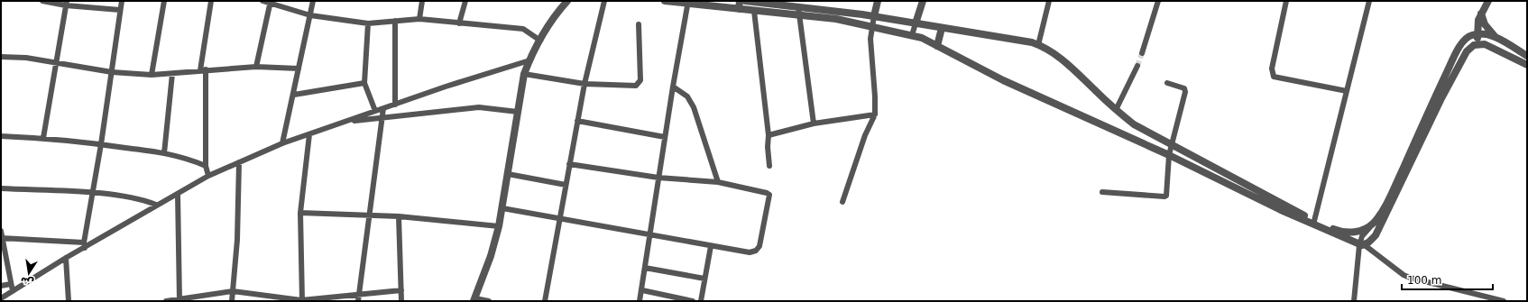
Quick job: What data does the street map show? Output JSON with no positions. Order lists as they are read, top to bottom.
{
  "scale_bar": "100 m",
  "north": "bottom"
}
